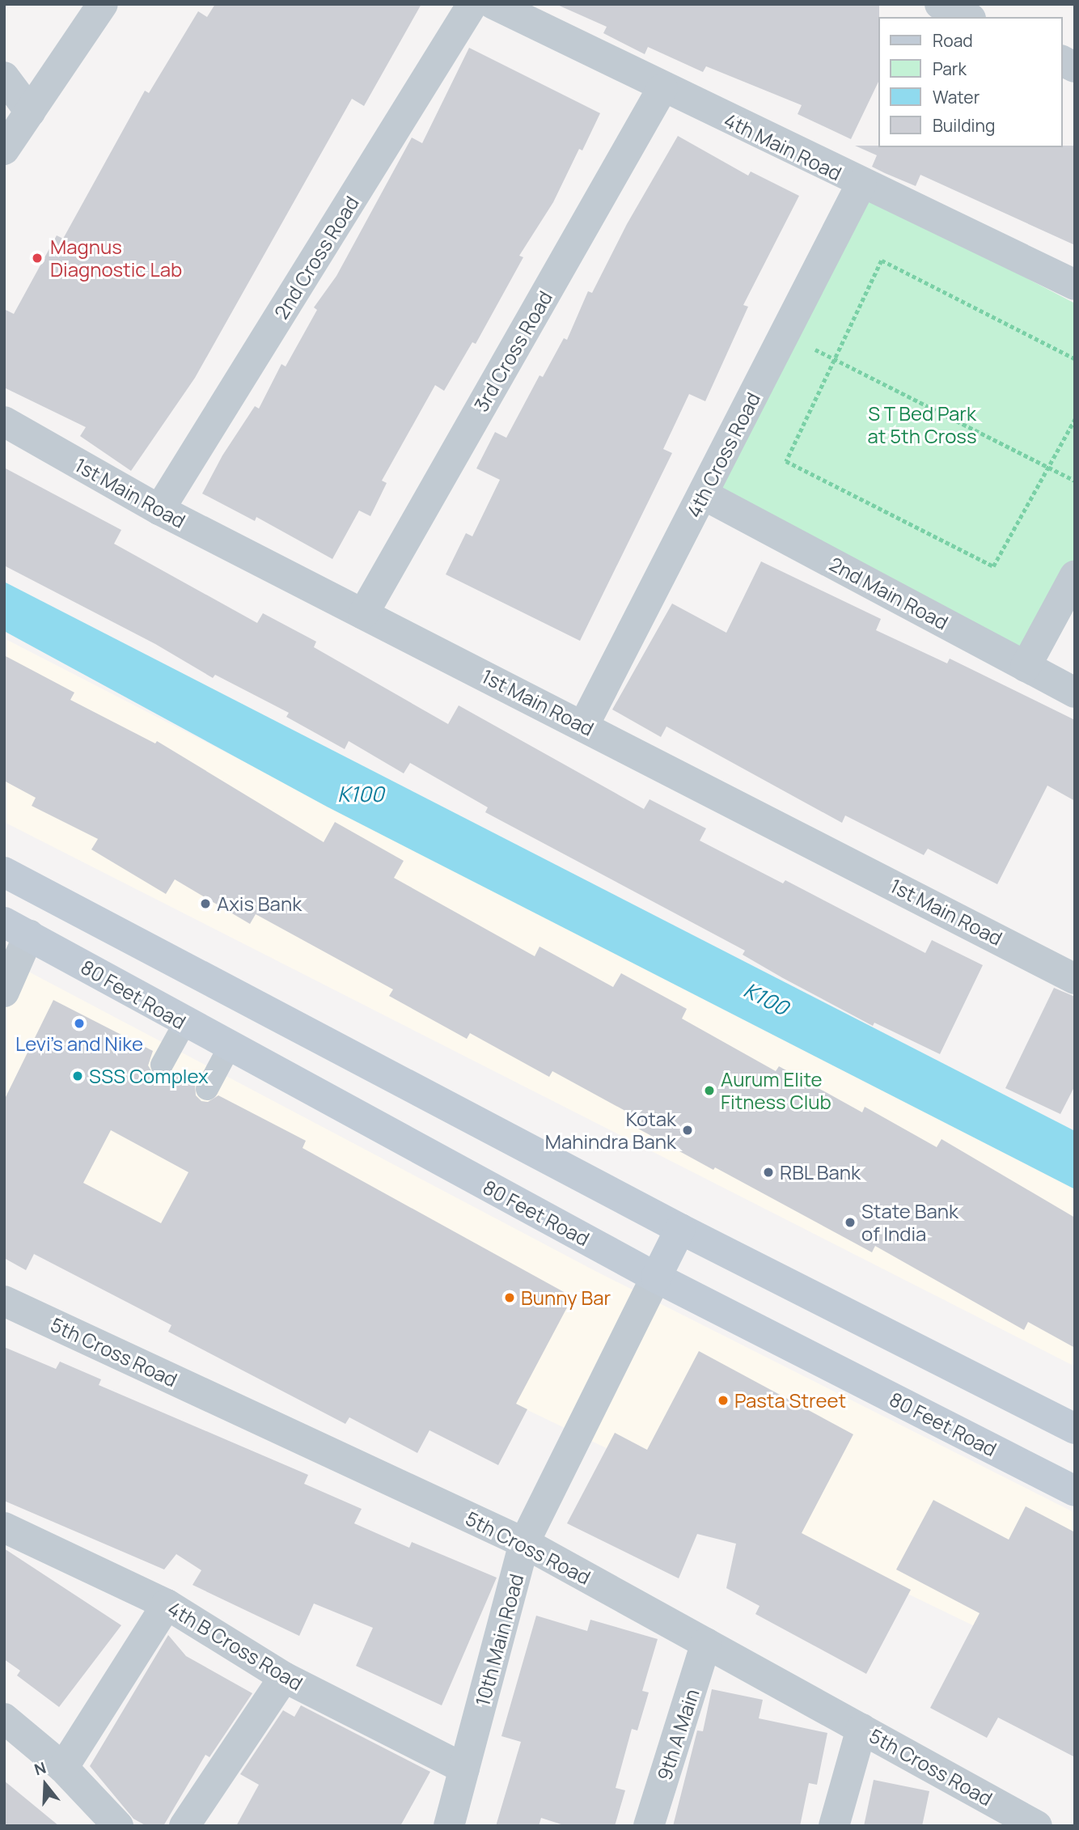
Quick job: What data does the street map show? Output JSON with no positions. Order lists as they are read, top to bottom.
{
  "streets": {
    "main road": ["80 Feet Road"],
    "street": [
      "4th Main Road",
      "2nd Cross Road",
      "3rd Cross Road",
      "4th Cross Road",
      "1st Main Road",
      "2nd Main Road",
      "5th Cross Road",
      "10th Main Road",
      "4th B Cross Road",
      "9th A Main"
    ]
  },
  "crossings": [
    ["4th Main Road", "3rd Cross Road"],
    ["4th Main Road", "4th Cross Road"],
    ["2nd Cross Road", "1st Main Road"],
    ["3rd Cross Road", "1st Main Road"],
    ["4th Cross Road", "1st Main Road"],
    ["4th Cross Road", "2nd Main Road"],
    ["80 Feet Road", "10th Main Road"],
    ["5th Cross Road", "10th Main Road"],
    ["5th Cross Road", "9th A Main"],
    ["10th Main Road", "4th B Cross Road"]
  ],
  "water": ["K100"],
  "parks": ["S T Bed Park at 5th Cross"],
  "places": [
    "Magnus Diagnostic Lab",
    "Axis Bank",
    "Levi's and Nike",
    "SSS Complex",
    "Aurum Elite Fitness Club",
    "Kotak Mahindra Bank",
    "RBL Bank",
    "State Bank of India",
    "Bunny Bar",
    "Pasta Street"
  ],
  "legend": [
    "Road",
    "Park",
    "Water",
    "Building"
  ],
  "north": "top"
}
